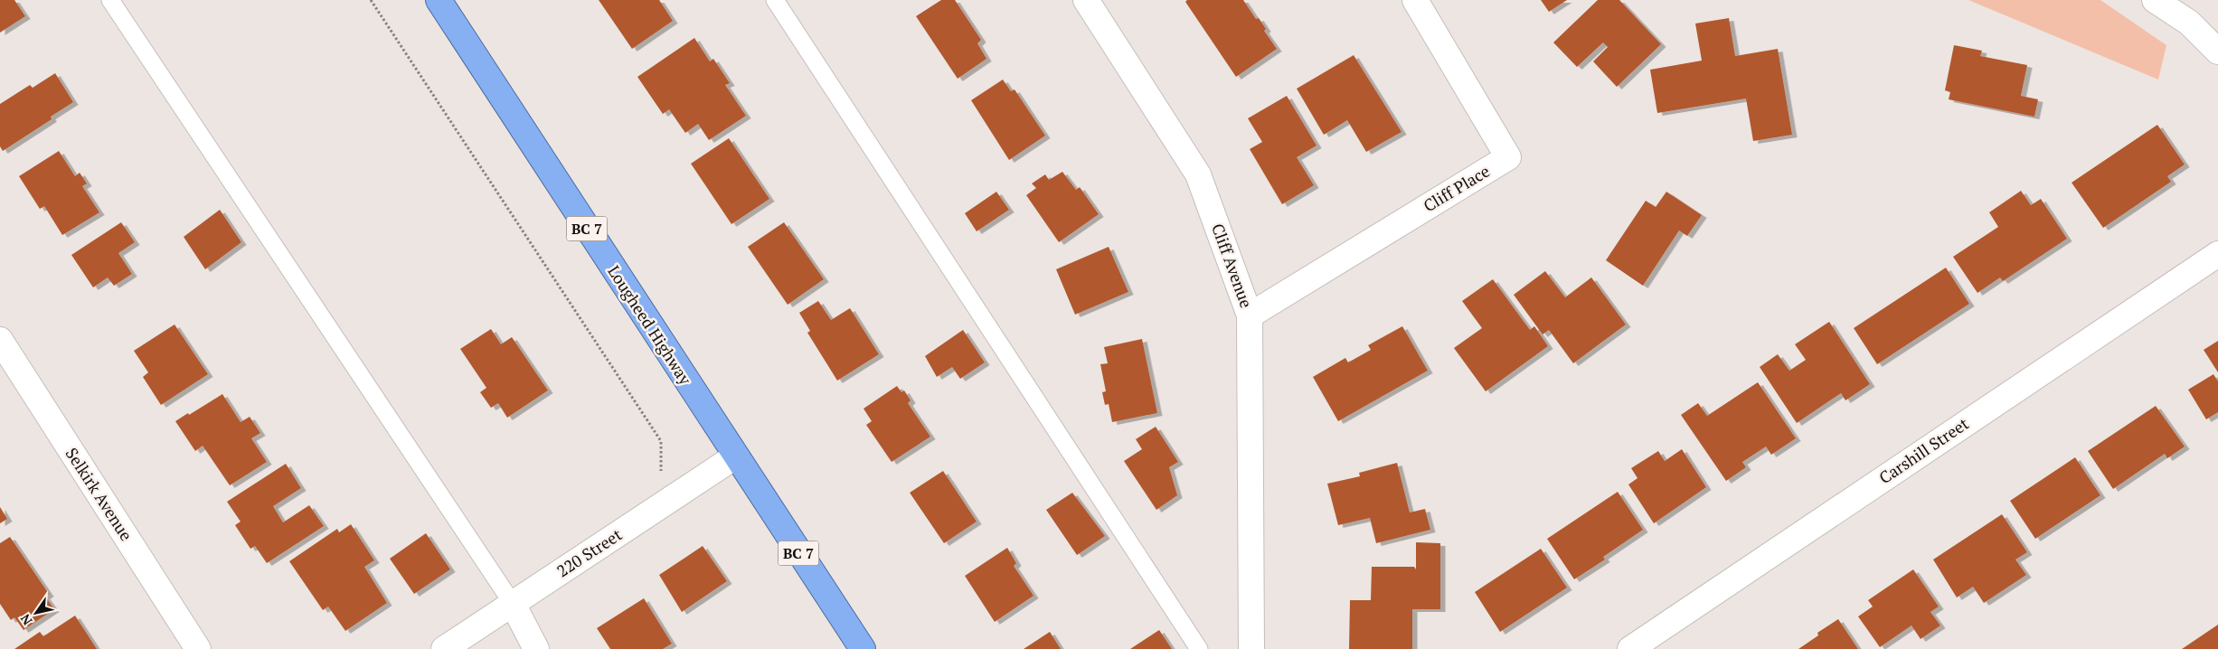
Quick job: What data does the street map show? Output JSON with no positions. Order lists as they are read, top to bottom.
{
  "streets": {
    "highway": ["BC 7", "Lougheed Highway"],
    "street": [
      "Cliff Place",
      "Cliff Avenue",
      "Carshill Street",
      "Selkirk Avenue",
      "220 Street"
    ]
  },
  "crossings": [
    ["Cliff Place", "Cliff Avenue"],
    ["Lougheed Highway", "220 Street"]
  ],
  "north": "bottom left"
}
